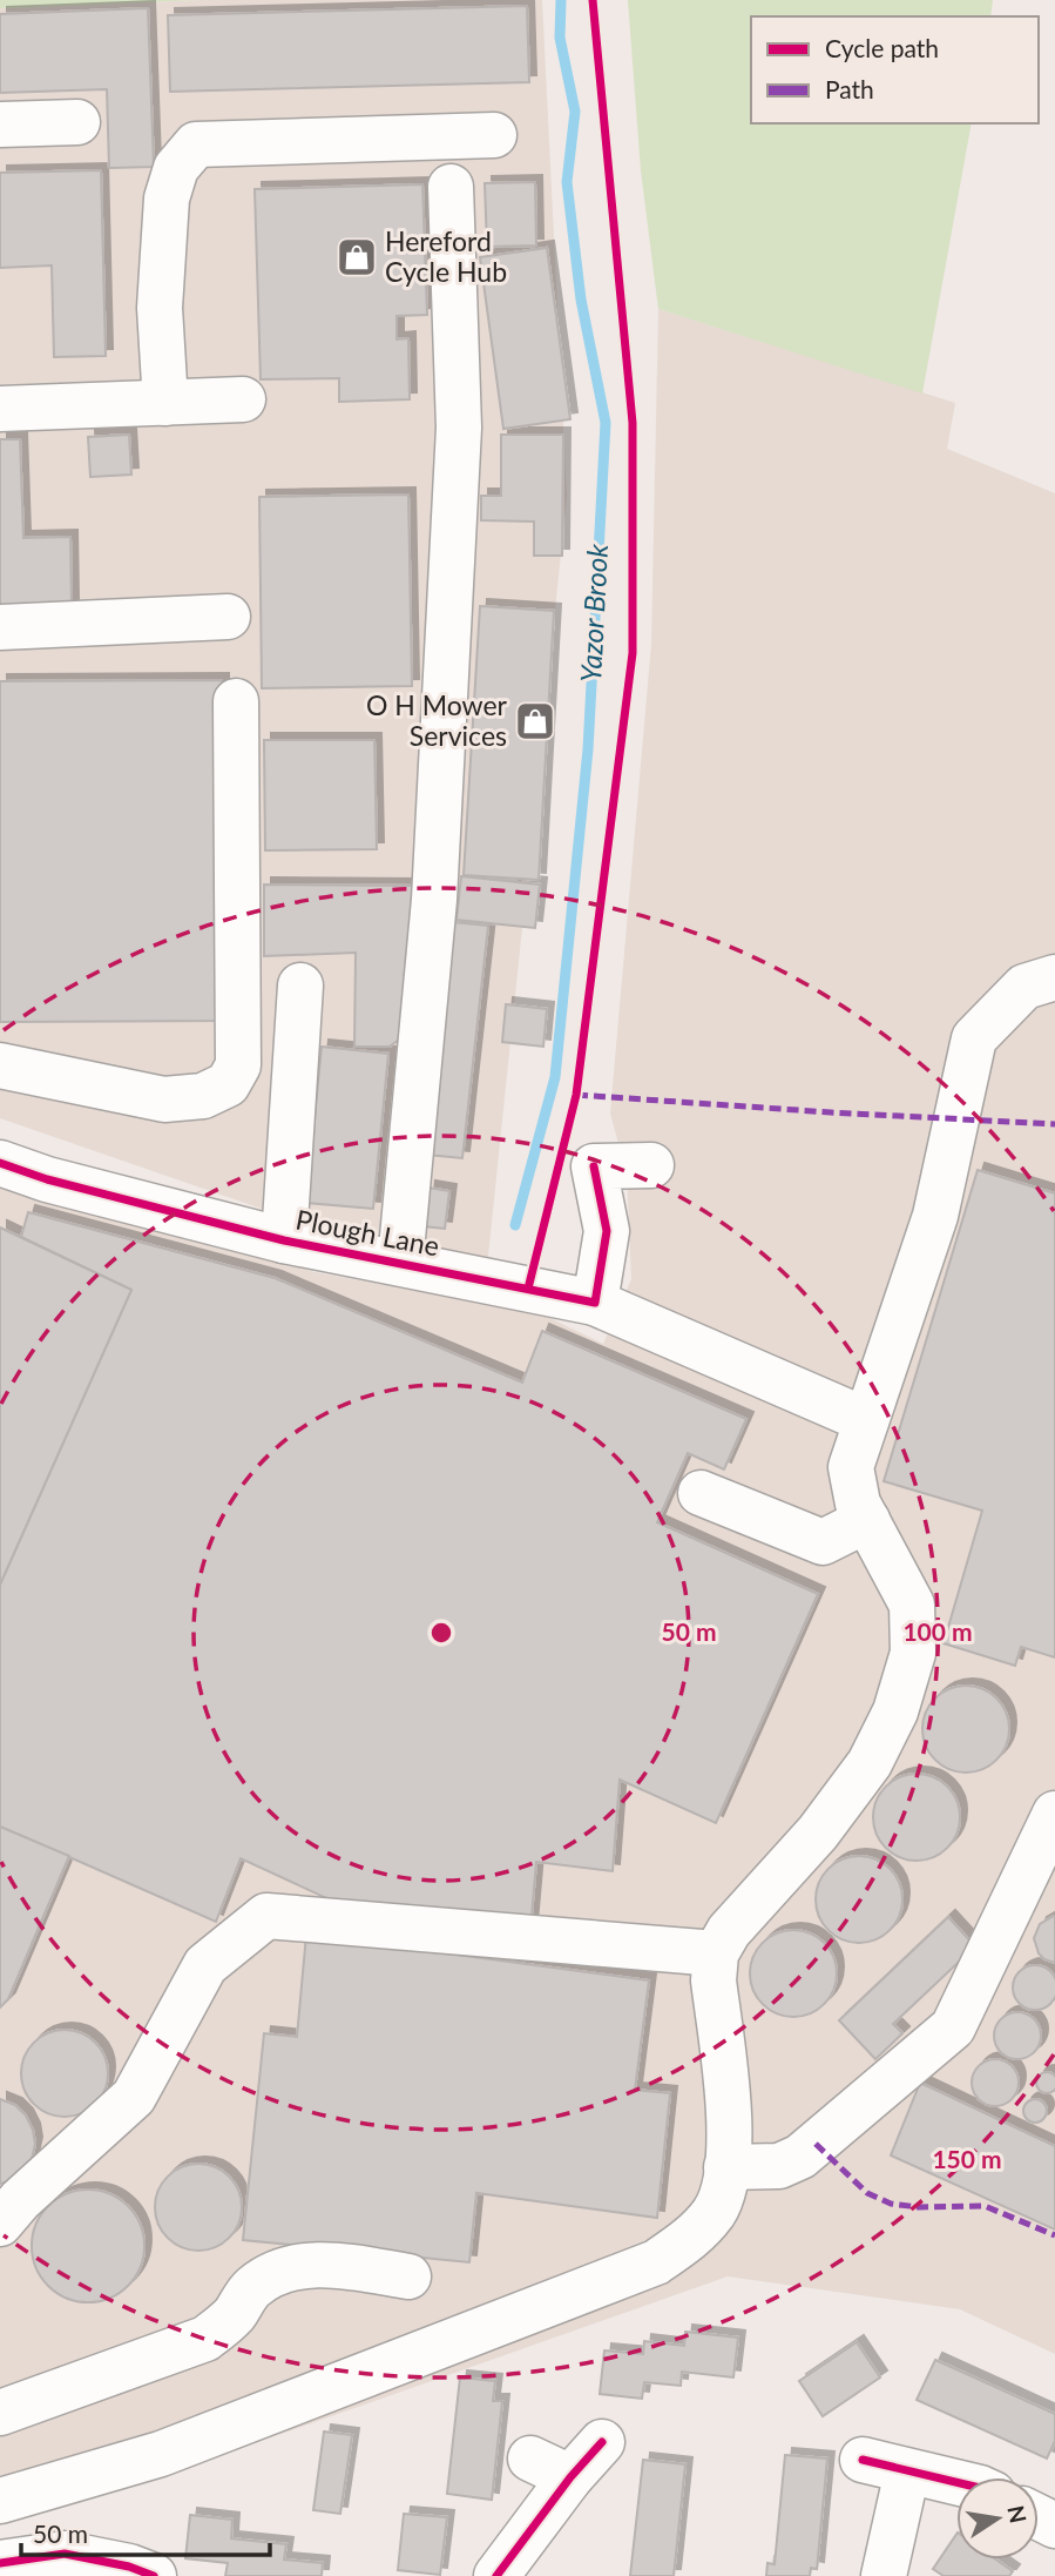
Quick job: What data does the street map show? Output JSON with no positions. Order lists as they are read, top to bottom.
{
  "streets": {
    "street": ["Plough Lane"]
  },
  "water": ["Yazor Brook"],
  "places": {
    "shop": ["Hereford Cycle Hub", "O H Mower Services"]
  },
  "legend": ["Cycle path", "Path"],
  "scale_bar": "50 m",
  "north": "right",
  "rings": ["50 m", "100 m", "150 m"]
}
